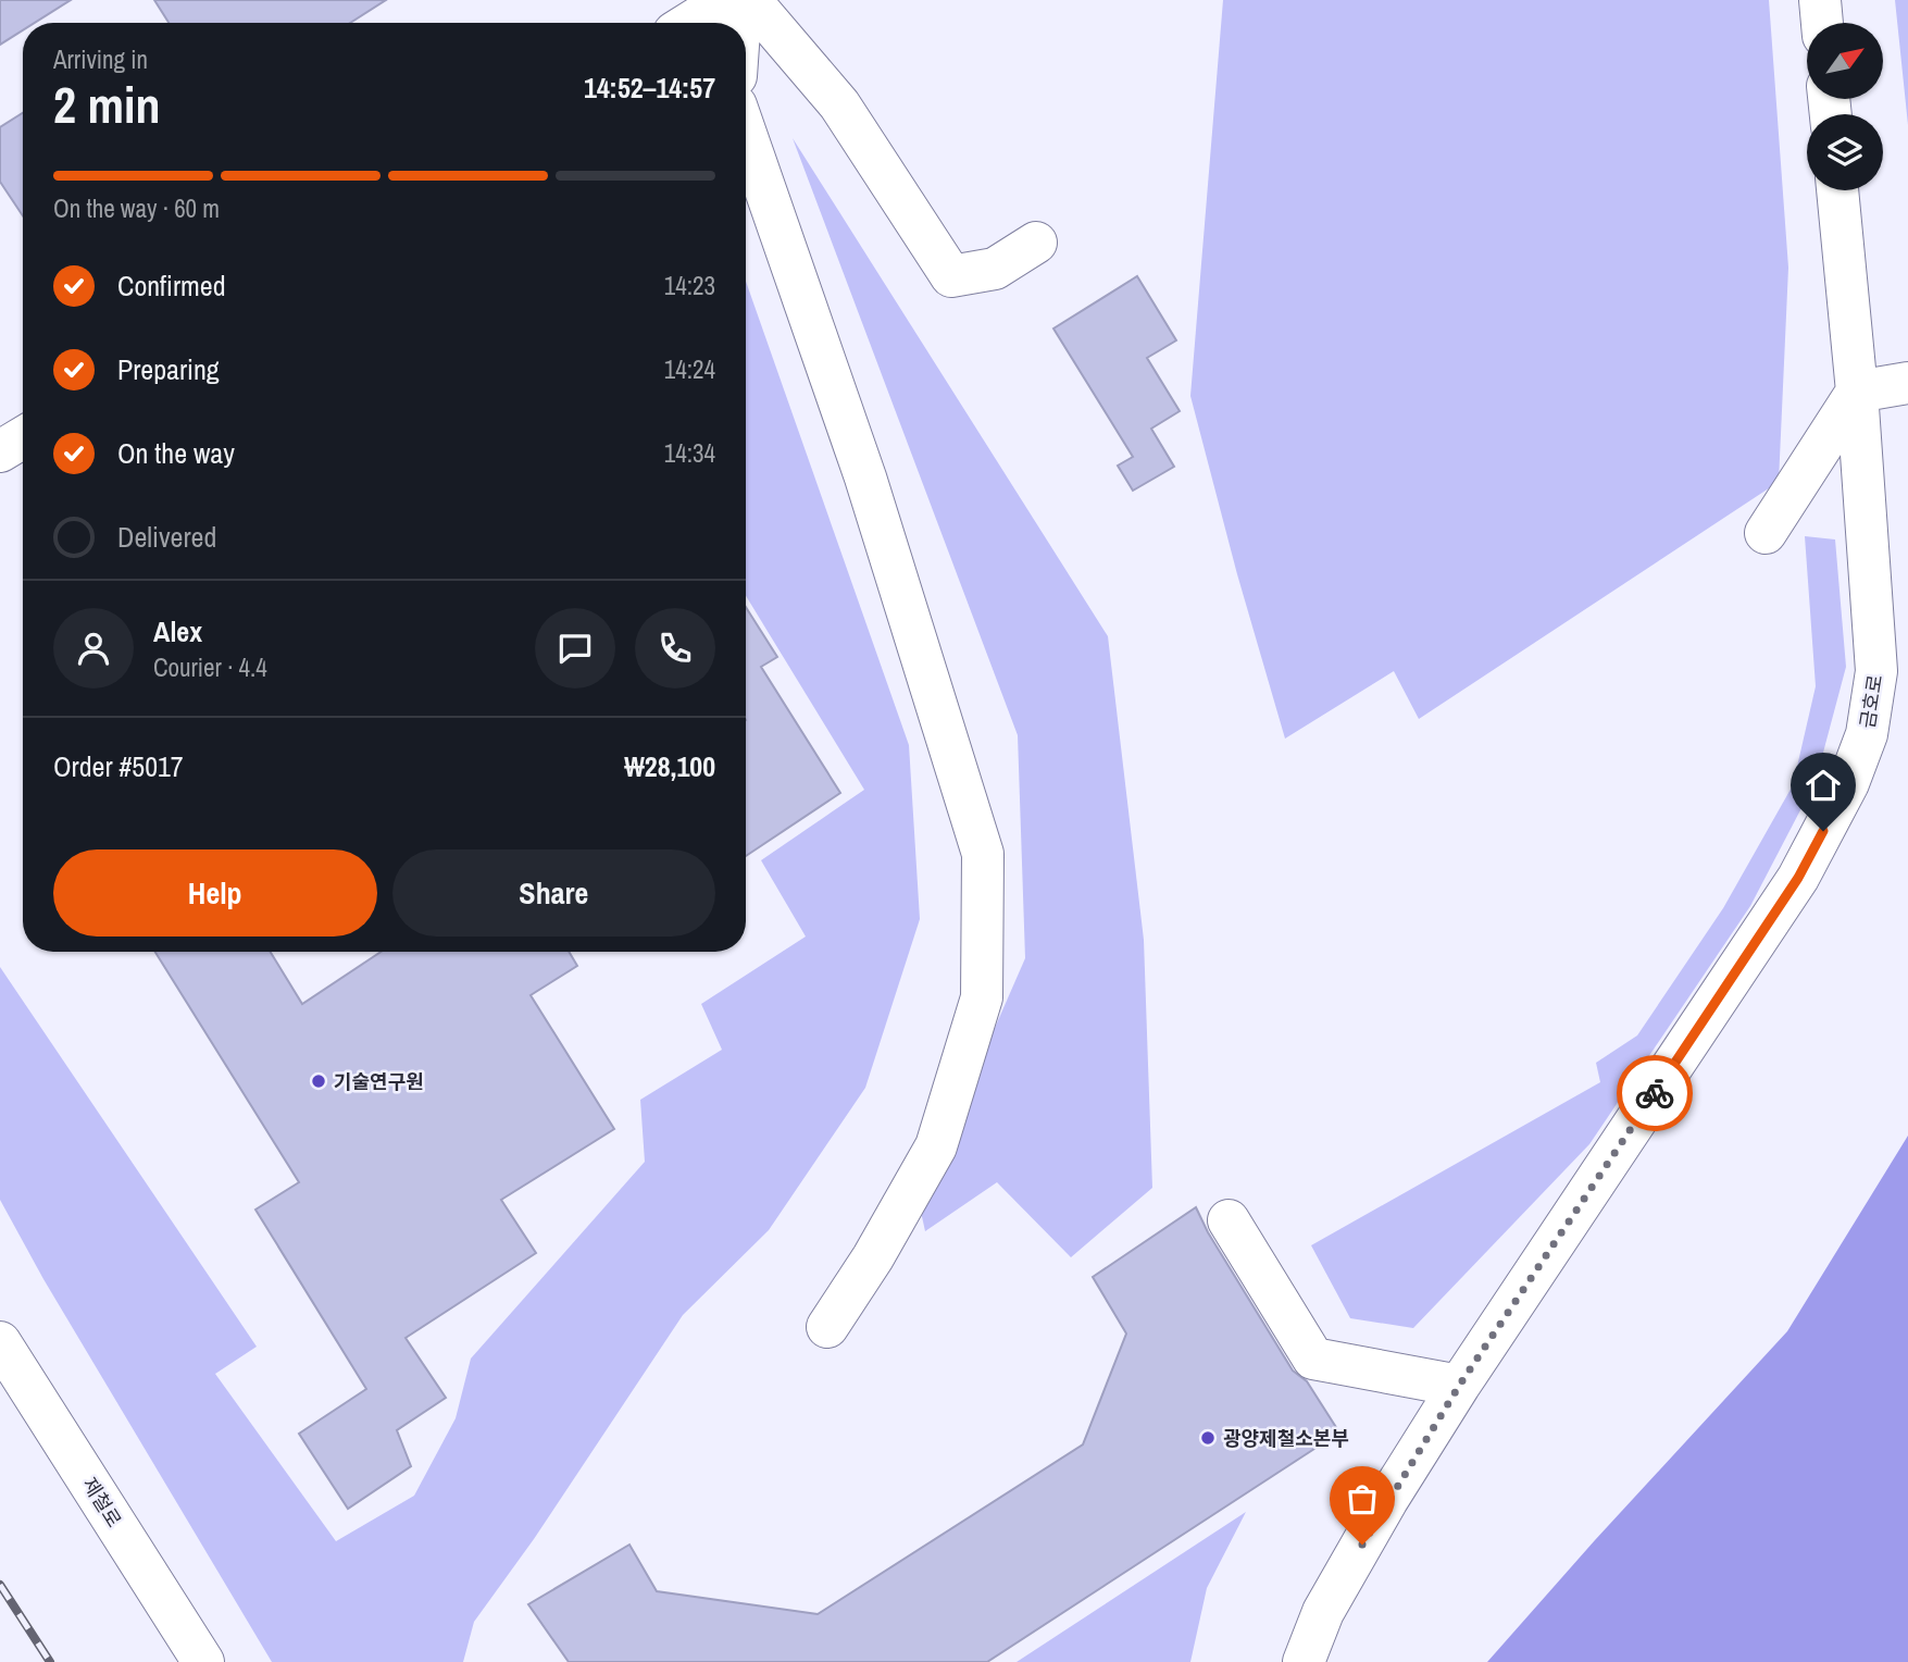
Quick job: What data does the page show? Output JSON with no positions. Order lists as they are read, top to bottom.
{
  "streets": {
    "street": ["금호로", "제철로"]
  },
  "places": ["기술연구원", "광양제철소본부"],
  "north": "top right",
  "page": {
    "heading": ["2 min", "Arriving in", "14:52–14:57"],
    "panel": [
      "Alex",
      "Courier · 4.4",
      "Order #5017",
      "₩28,100"
    ],
    "bar": "On the way · 60 m",
    "list": [
      ["Confirmed", "14:23"],
      ["Preparing", "14:24"],
      ["On the way", "14:34"],
      "Delivered"
    ],
    "buttons": ["Help", "Share"]
  }
}
